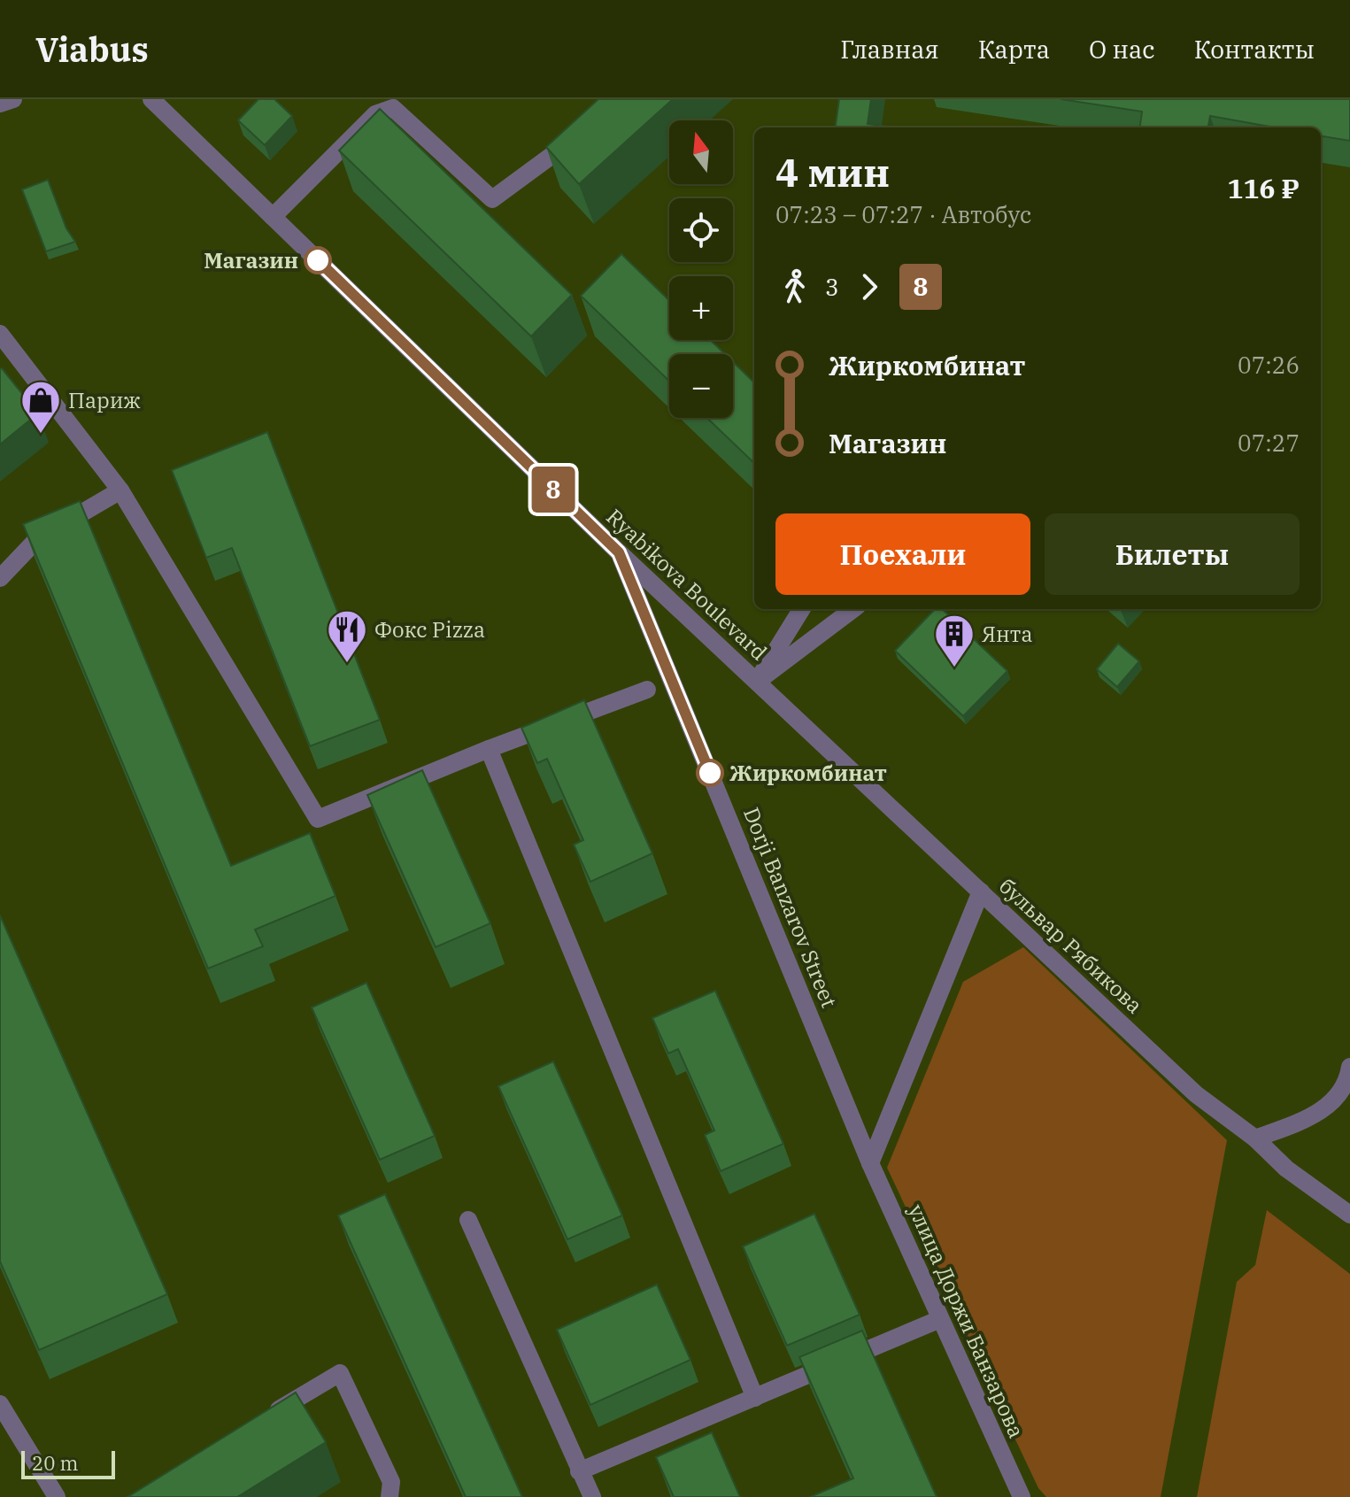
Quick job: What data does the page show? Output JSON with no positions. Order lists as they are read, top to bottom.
{
  "streets": {
    "street": [
      "Ryabikova Boulevard",
      "Dorji Banzarov Street",
      "бульвар Рябикова",
      "улица Доржи Банзарова"
    ]
  },
  "crossings": [
    ["Ryabikova Boulevard", "Dorji Banzarov Street"],
    ["Ryabikova Boulevard", "бульвар Рябикова"],
    ["Dorji Banzarov Street", "бульвар Рябикова"],
    ["Dorji Banzarov Street", "улица Доржи Банзарова"],
    ["бульвар Рябикова", "улица Доржи Банзарова"]
  ],
  "places": {
    "other": ["Магазин", "Жиркомбинат"],
    "shop": ["Париж"],
    "restaurant": ["Фокс Pizza"],
    "building": ["Янта"]
  },
  "lines": ["bus line 8"],
  "scale_bar": "20 m",
  "north": "top",
  "page": {
    "header": "Viabus",
    "nav": [
      "Главная",
      "Карта",
      "О нас",
      "Контакты"
    ],
    "on_map": "8",
    "map_buttons": ["+", "−"],
    "heading": ["4 мин", "07:23 – 07:27 · Автобус", "116 ₽"],
    "legs": ["3", "8"],
    "list": [
      {
        "name": "Жиркомбинат",
        "value": "07:26"
      },
      {
        "name": "Магазин",
        "value": "07:27"
      }
    ],
    "buttons": ["Поехали", "Билеты"],
    "scale": "20 m"
  }
}
